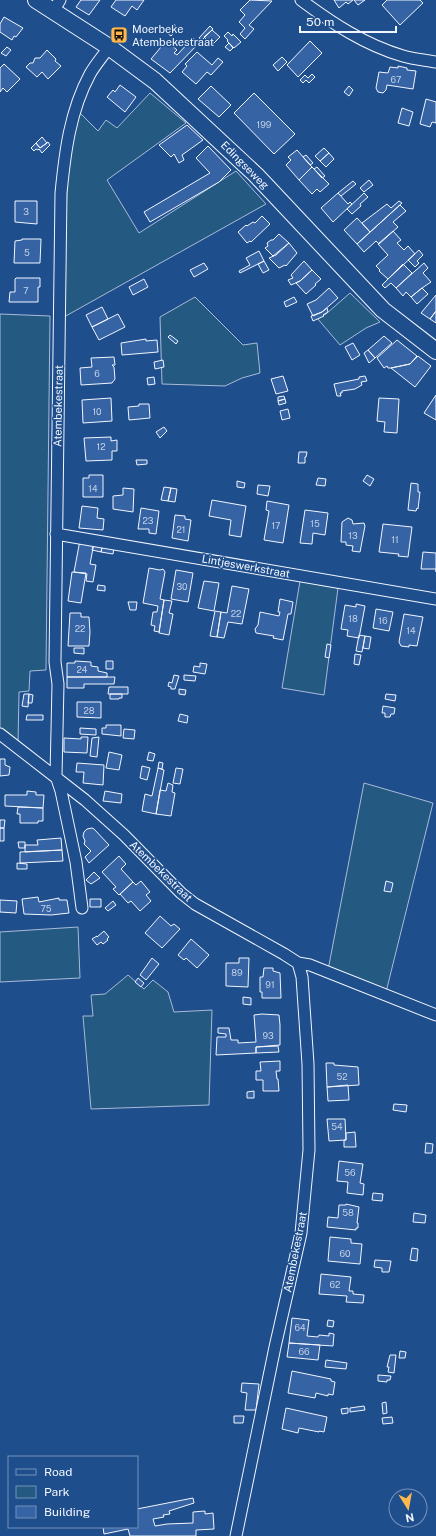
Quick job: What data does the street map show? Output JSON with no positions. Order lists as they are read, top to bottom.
{
  "streets": {
    "main road": ["Edingseweg"],
    "street": ["Atembekestraat", "Lintjeswerkstraat"]
  },
  "crossings": [
    ["Edingseweg", "Atembekestraat"],
    ["Atembekestraat", "Lintjeswerkstraat"]
  ],
  "places": {
    "bus stop": ["Moerbeke Atembekestraat"]
  },
  "house_numbers": [
    "67",
    "199",
    "3",
    "5",
    "7",
    "6",
    "10",
    "12",
    "14",
    "23",
    "15",
    "17",
    "21",
    "13",
    "11",
    "30",
    "22",
    "18",
    "16",
    "22",
    "14",
    "24",
    "28",
    "75",
    "89",
    "91",
    "93",
    "52",
    "54",
    "56",
    "58",
    "60",
    "62",
    "64",
    "66"
  ],
  "legend": ["Road", "Park", "Building"],
  "scale_bar": "50 m",
  "north": "bottom"
}
